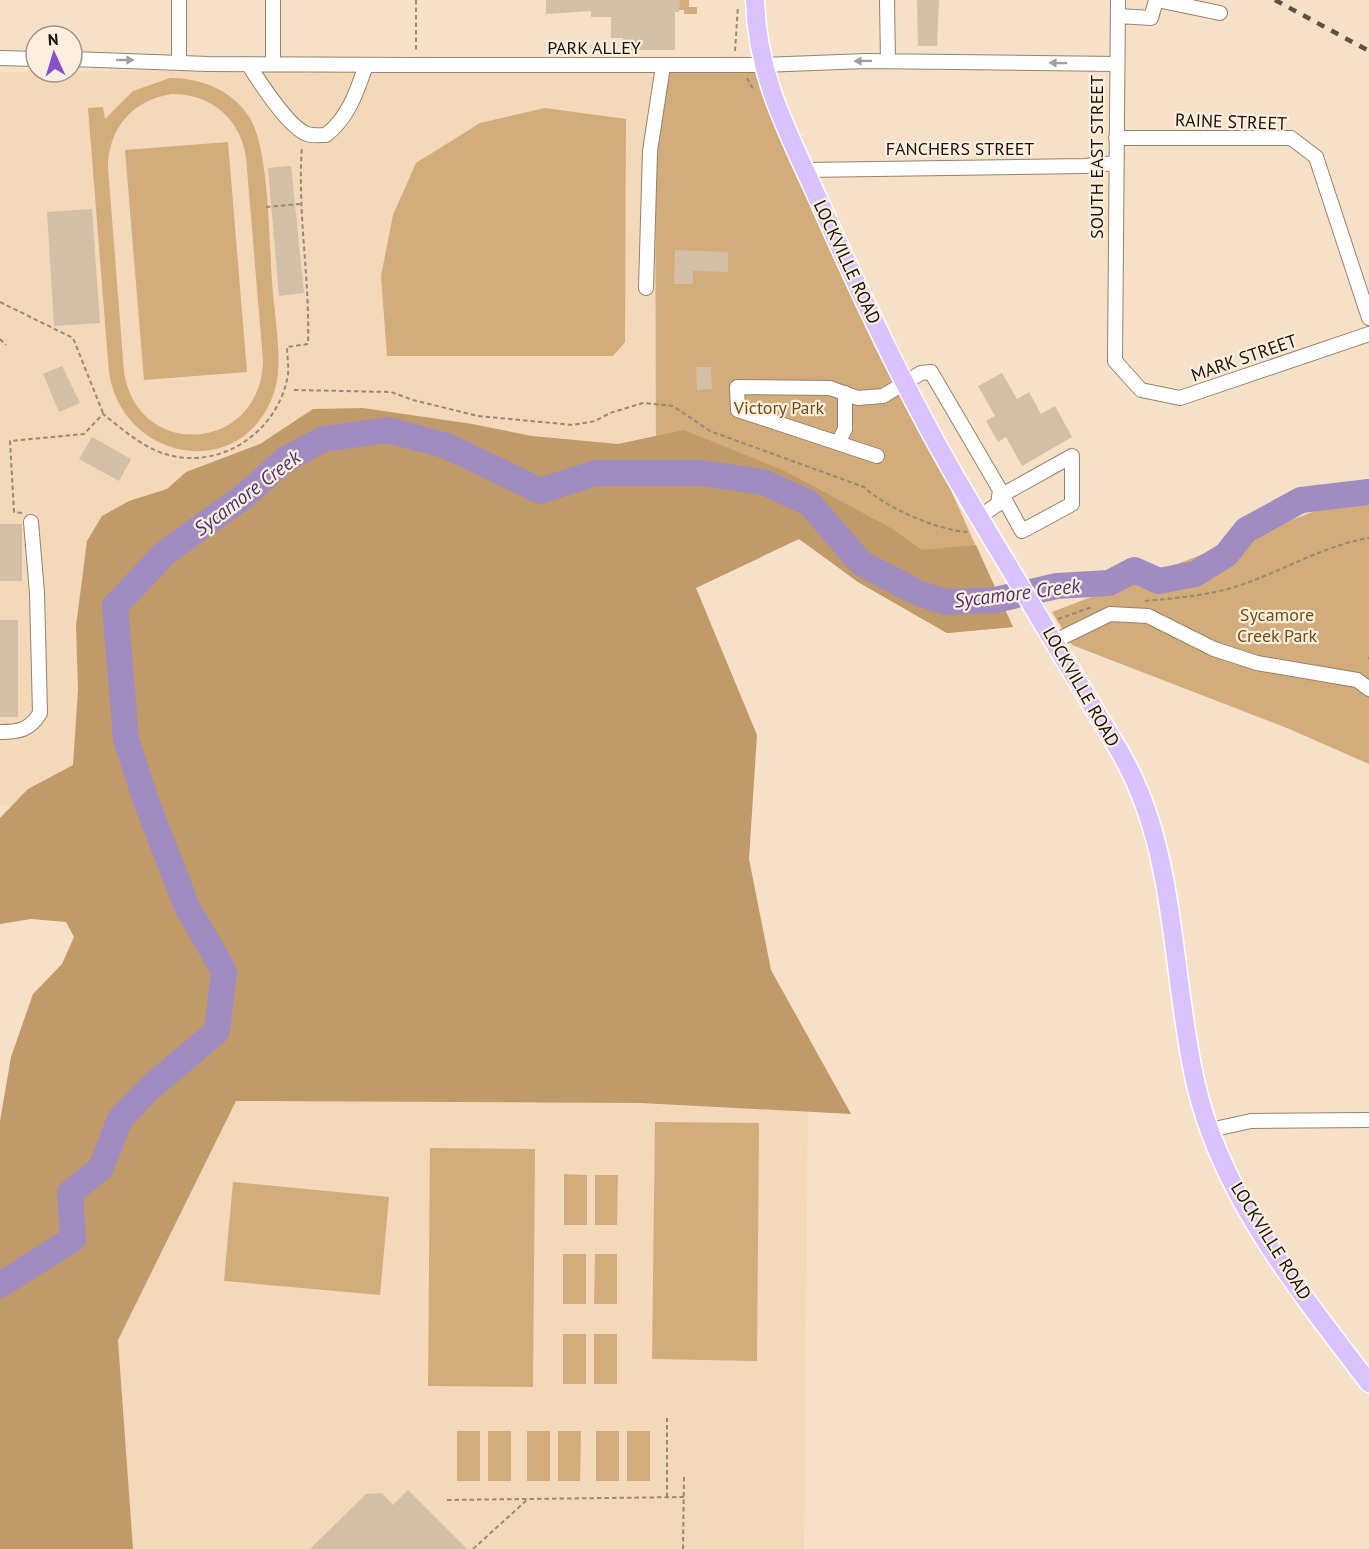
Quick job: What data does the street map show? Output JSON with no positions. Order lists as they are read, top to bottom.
{
  "streets": {
    "main road": ["LOCKVILLE ROAD"],
    "street": [
      "PARK ALLEY",
      "RAINE STREET",
      "FANCHERS STREET",
      "SOUTH EAST STREET",
      "MARK STREET"
    ]
  },
  "crossings": [
    ["PARK ALLEY", "SOUTH EAST STREET"],
    ["PARK ALLEY", "LOCKVILLE ROAD"],
    ["RAINE STREET", "SOUTH EAST STREET"],
    ["FANCHERS STREET", "SOUTH EAST STREET"],
    ["FANCHERS STREET", "LOCKVILLE ROAD"],
    ["SOUTH EAST STREET", "MARK STREET"]
  ],
  "water": ["Sycamore Creek"],
  "parks": ["Victory Park", "Sycamore Creek Park"],
  "north": "top"
}
